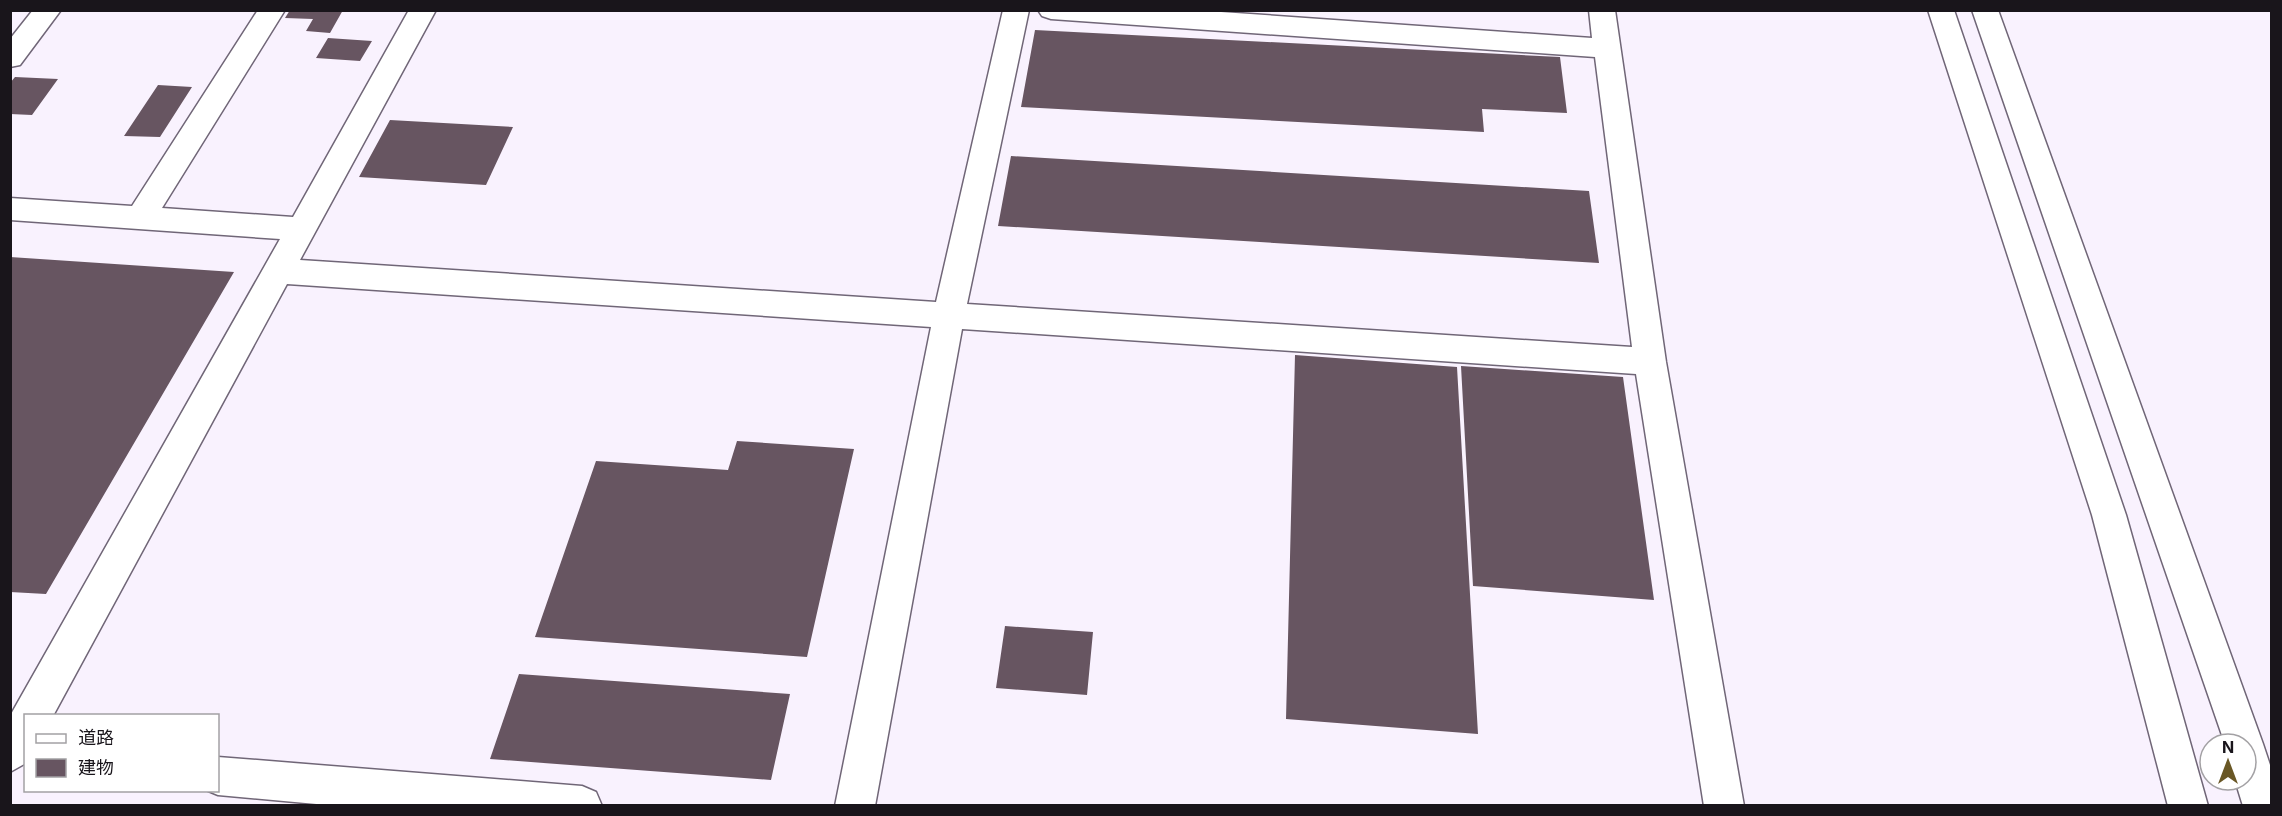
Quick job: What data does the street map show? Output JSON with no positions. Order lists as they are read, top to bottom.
{
  "legend": ["道路", "建物"],
  "north": "top"
}
